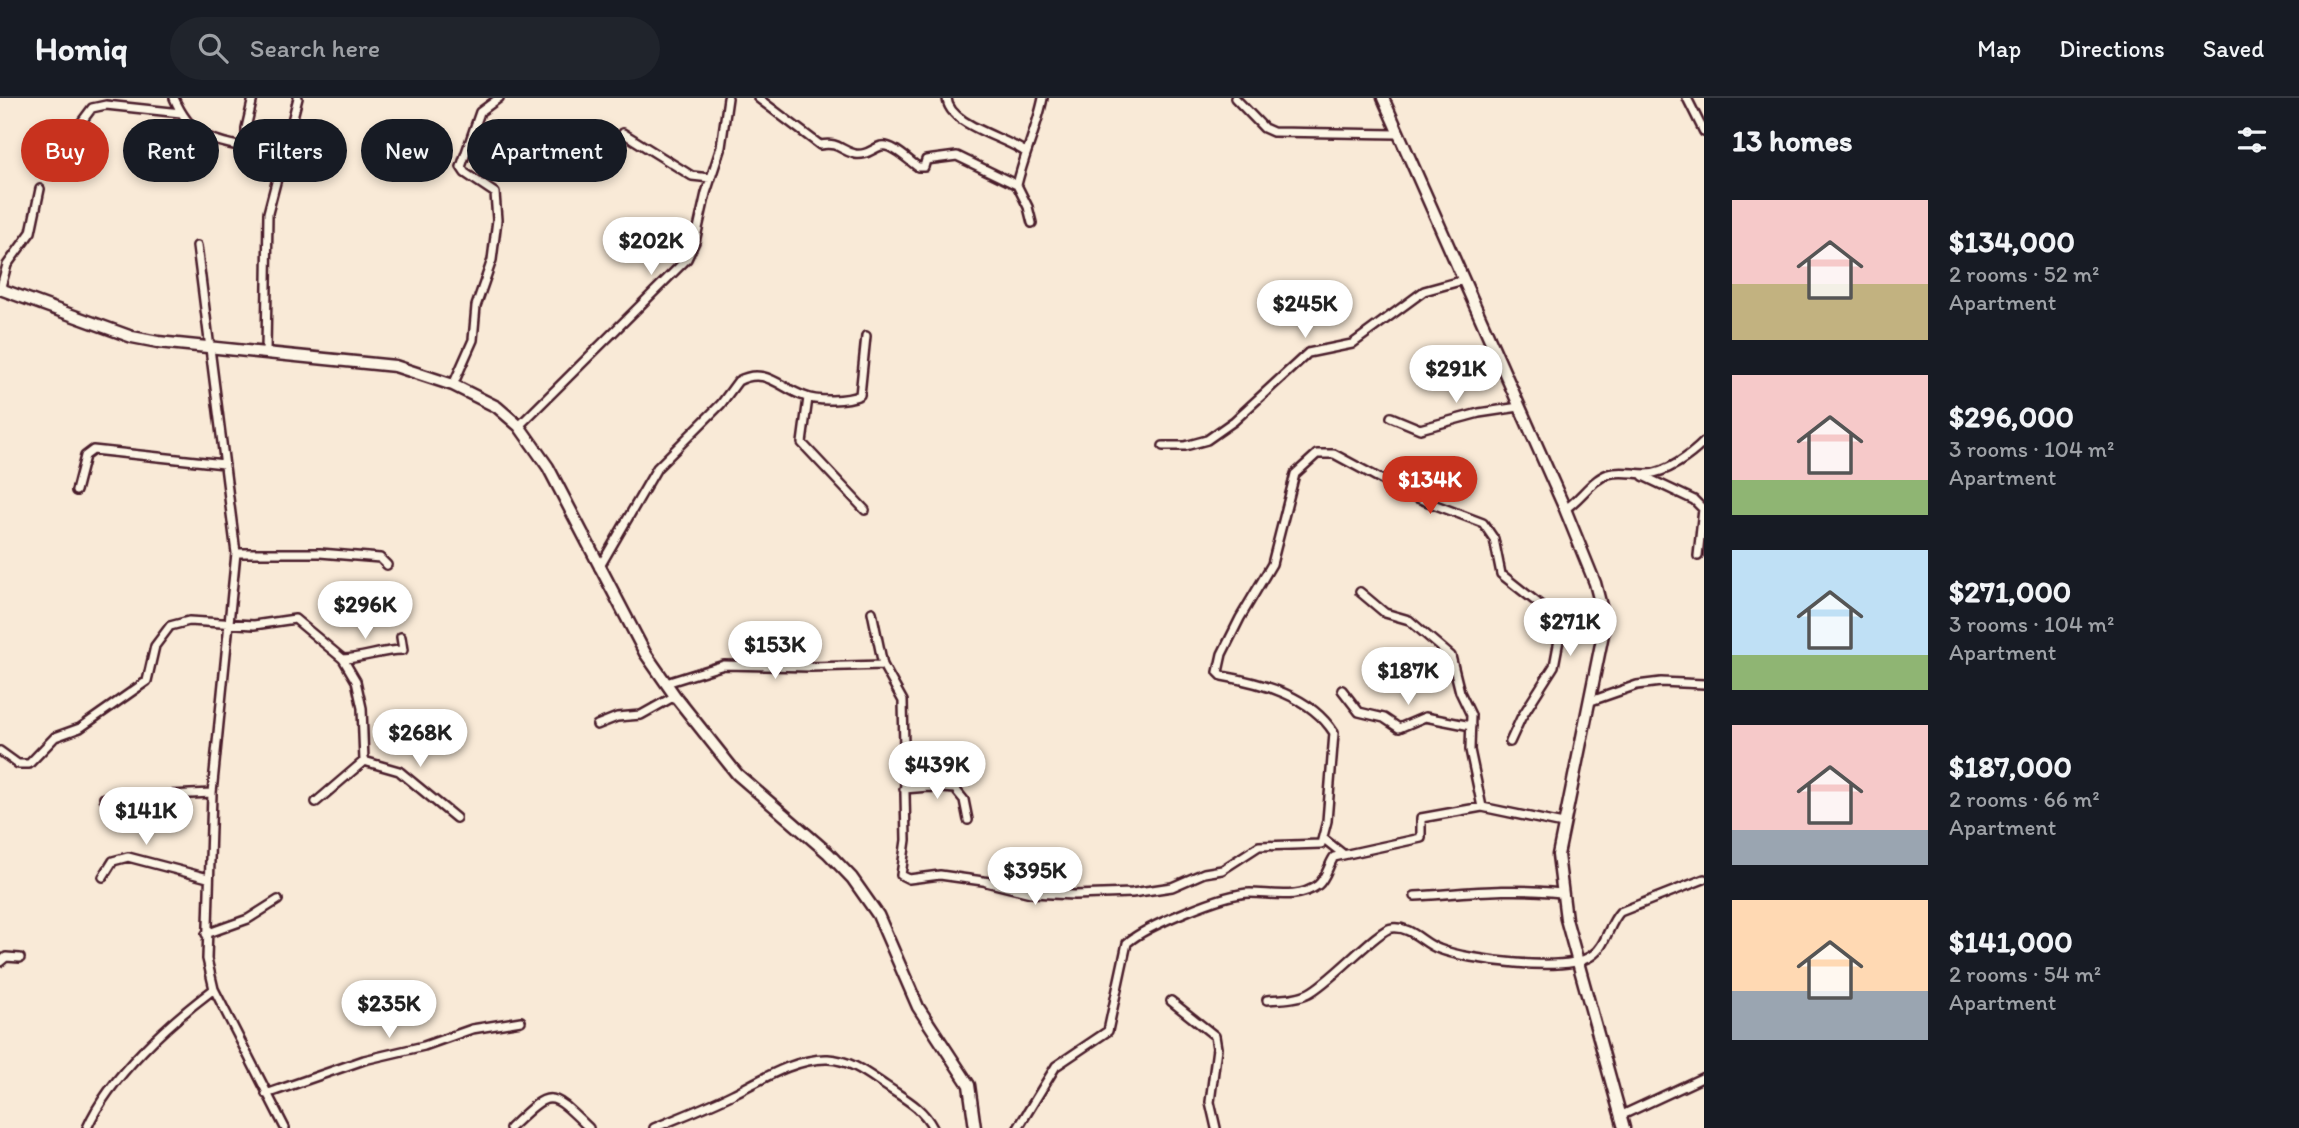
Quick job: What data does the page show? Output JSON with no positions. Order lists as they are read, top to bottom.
{
  "page": {
    "header": "Homiq",
    "search": "Search here",
    "nav": ["Map", "Directions", "Saved"],
    "heading": "13 homes",
    "chip": [
      "Buy",
      "Rent",
      "Filters",
      "New",
      "Apartment"
    ],
    "list": [
      {
        "name": "$134,000",
        "note": "2 rooms · 52 m² · Apartment"
      },
      {
        "name": "$296,000",
        "note": "3 rooms · 104 m² · Apartment"
      },
      {
        "name": "$271,000",
        "note": "3 rooms · 104 m² · Apartment"
      },
      {
        "name": "$187,000",
        "note": "2 rooms · 66 m² · Apartment"
      },
      {
        "name": "$141,000",
        "note": "2 rooms · 54 m² · Apartment"
      }
    ],
    "price": [
      "$202K",
      "$245K",
      "$291K",
      "$134K",
      "$296K",
      "$271K",
      "$153K",
      "$187K",
      "$268K",
      "$439K",
      "$141K",
      "$395K",
      "$235K"
    ]
  }
}
